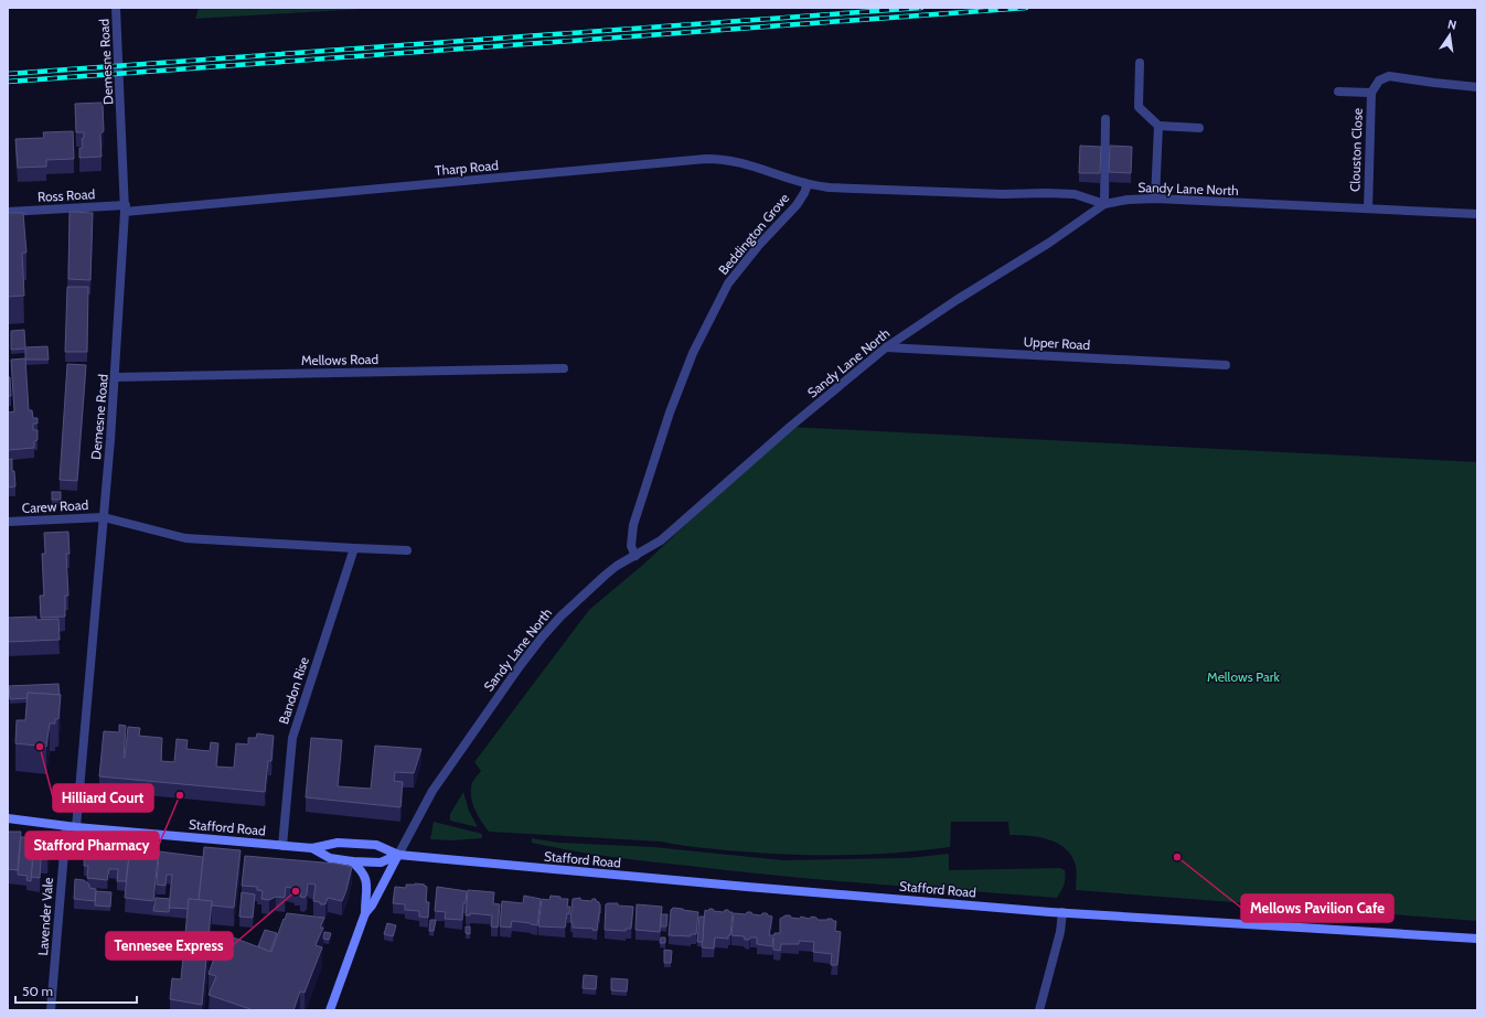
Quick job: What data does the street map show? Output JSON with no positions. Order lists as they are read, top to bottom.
{
  "streets": {
    "main road": ["Stafford Road"],
    "street": [
      "Demesne Road",
      "Clouston Close",
      "Tharp Road",
      "Sandy Lane North",
      "Ross Road",
      "Beddington Grove",
      "Upper Road",
      "Mellows Road",
      "Carew Road",
      "Bandon Rise",
      "Lavender Vale"
    ]
  },
  "crossings": [
    ["Demesne Road", "Tharp Road"],
    ["Demesne Road", "Ross Road"],
    ["Demesne Road", "Mellows Road"],
    ["Demesne Road", "Carew Road"],
    ["Demesne Road", "Stafford Road"],
    ["Clouston Close", "Sandy Lane North"],
    ["Tharp Road", "Ross Road"],
    ["Tharp Road", "Beddington Grove"],
    ["Sandy Lane North", "Beddington Grove"],
    ["Sandy Lane North", "Upper Road"],
    ["Sandy Lane North", "Stafford Road"],
    ["Bandon Rise", "Stafford Road"],
    ["Stafford Road", "Lavender Vale"]
  ],
  "parks": ["Mellows Park"],
  "places": [
    "Hilliard Court",
    "Stafford Pharmacy",
    "Mellows Pavilion Cafe",
    "Tennesee Express"
  ],
  "scale_bar": "50 m",
  "north": "top"
}
